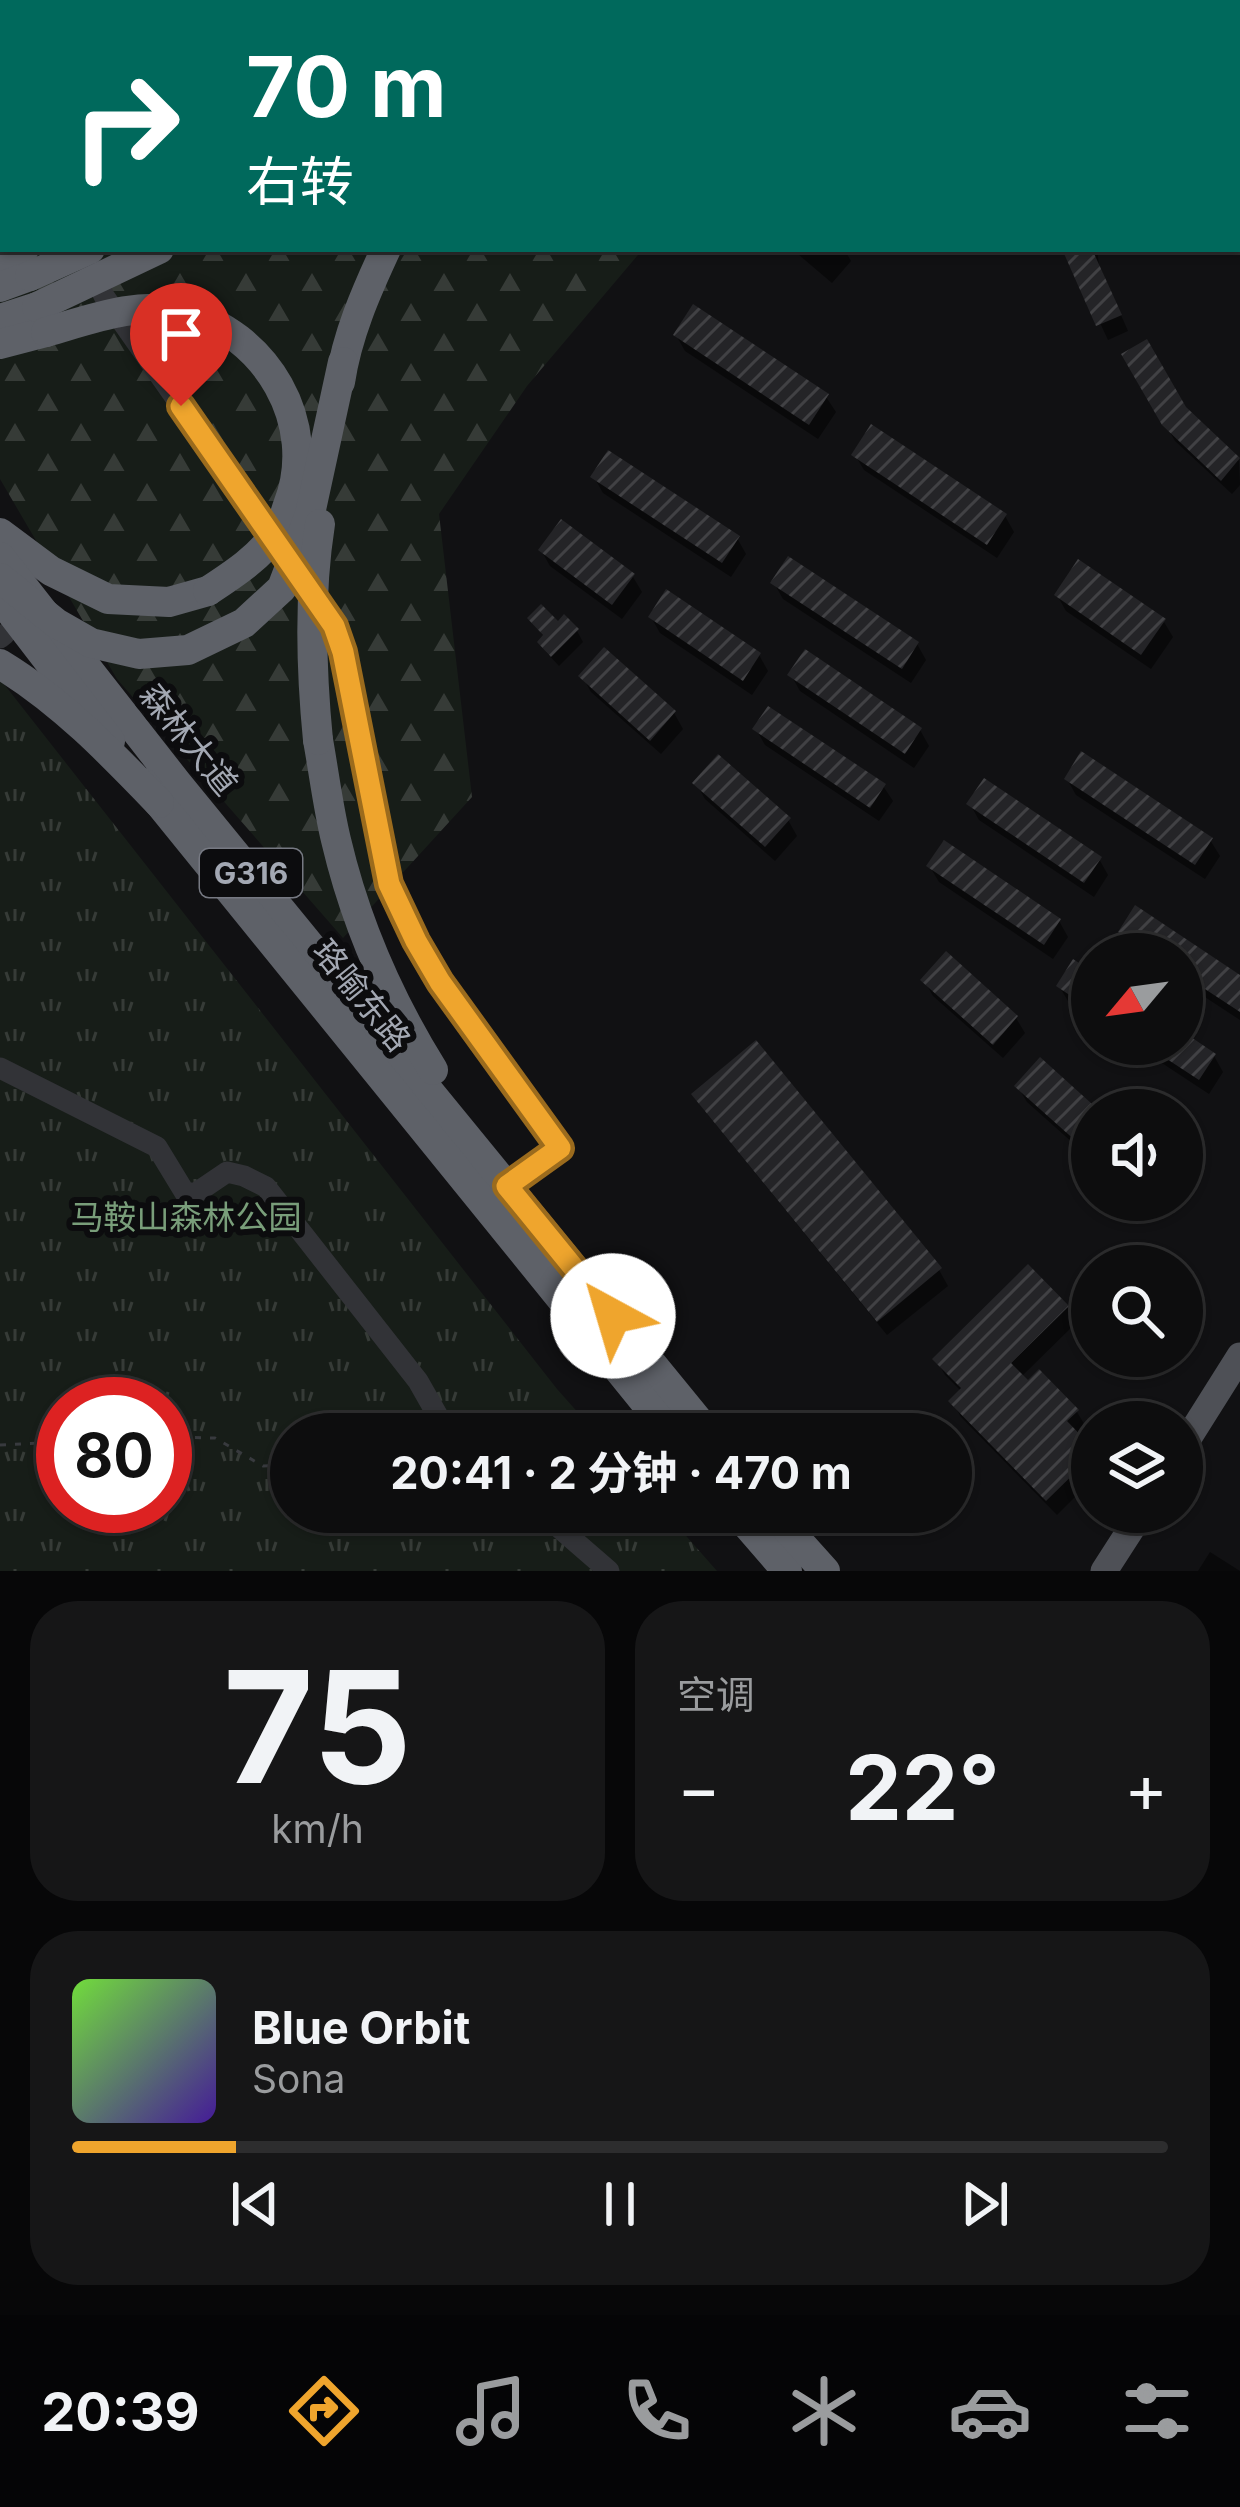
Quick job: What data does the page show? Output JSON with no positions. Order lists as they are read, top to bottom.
{
  "streets": {
    "highway": ["森林大道", "G316", "珞喻东路"]
  },
  "crossings": [
    ["森林大道", "G316"],
    ["G316", "珞喻东路"]
  ],
  "parks": ["马鞍山森林公园"],
  "north": "bottom left",
  "page": {
    "turn": ["70 m", "右转"],
    "limit": "80",
    "trip": "20:41 · 2 分钟 · 470 m",
    "tile": [
      ["75", "km/h"],
      "空调"
    ],
    "heat": ["−", "22°", "+"],
    "song": ["Blue Orbit", "Sona"],
    "tabs": "20:39"
  }
}
